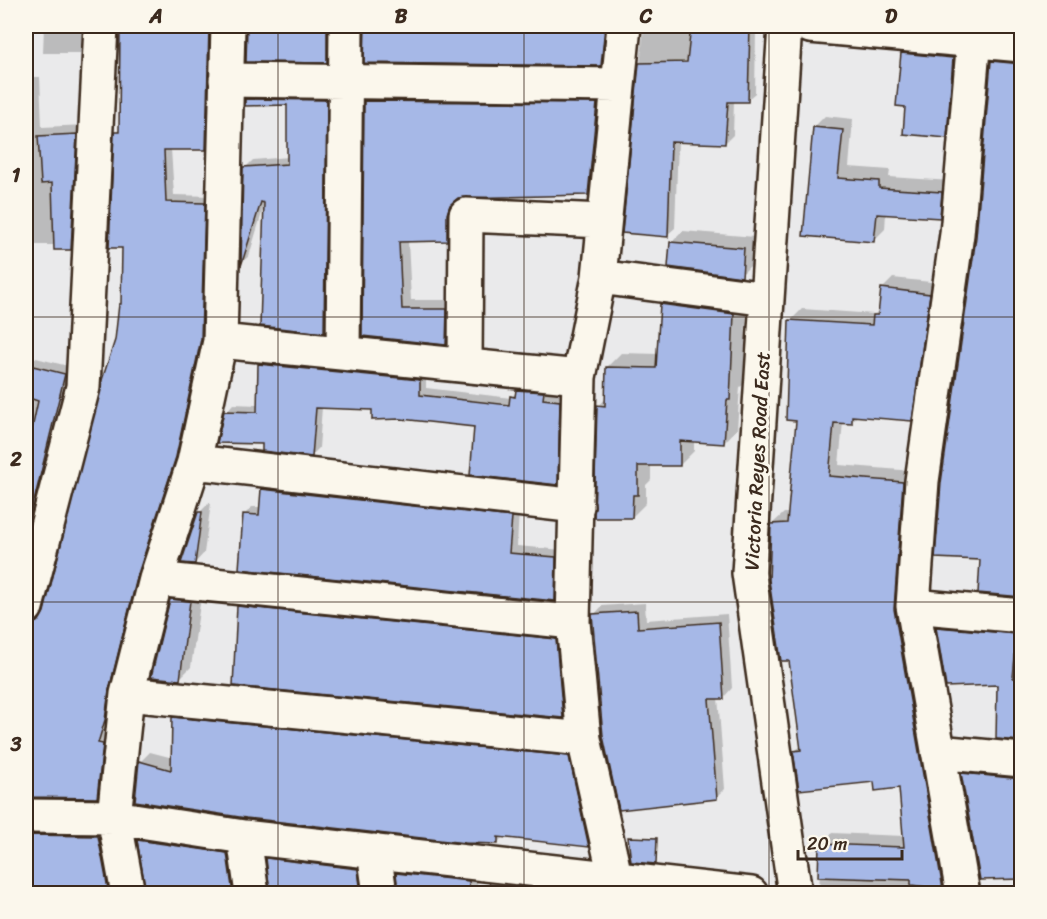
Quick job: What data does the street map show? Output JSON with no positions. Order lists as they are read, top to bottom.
{
  "streets": {
    "street": ["Victoria Reyes Road East"]
  },
  "scale_bar": "20 m",
  "grid": {
    "columns": [
      "A",
      "B",
      "C",
      "D"
    ],
    "rows": ["1", "2", "3"]
  }
}
